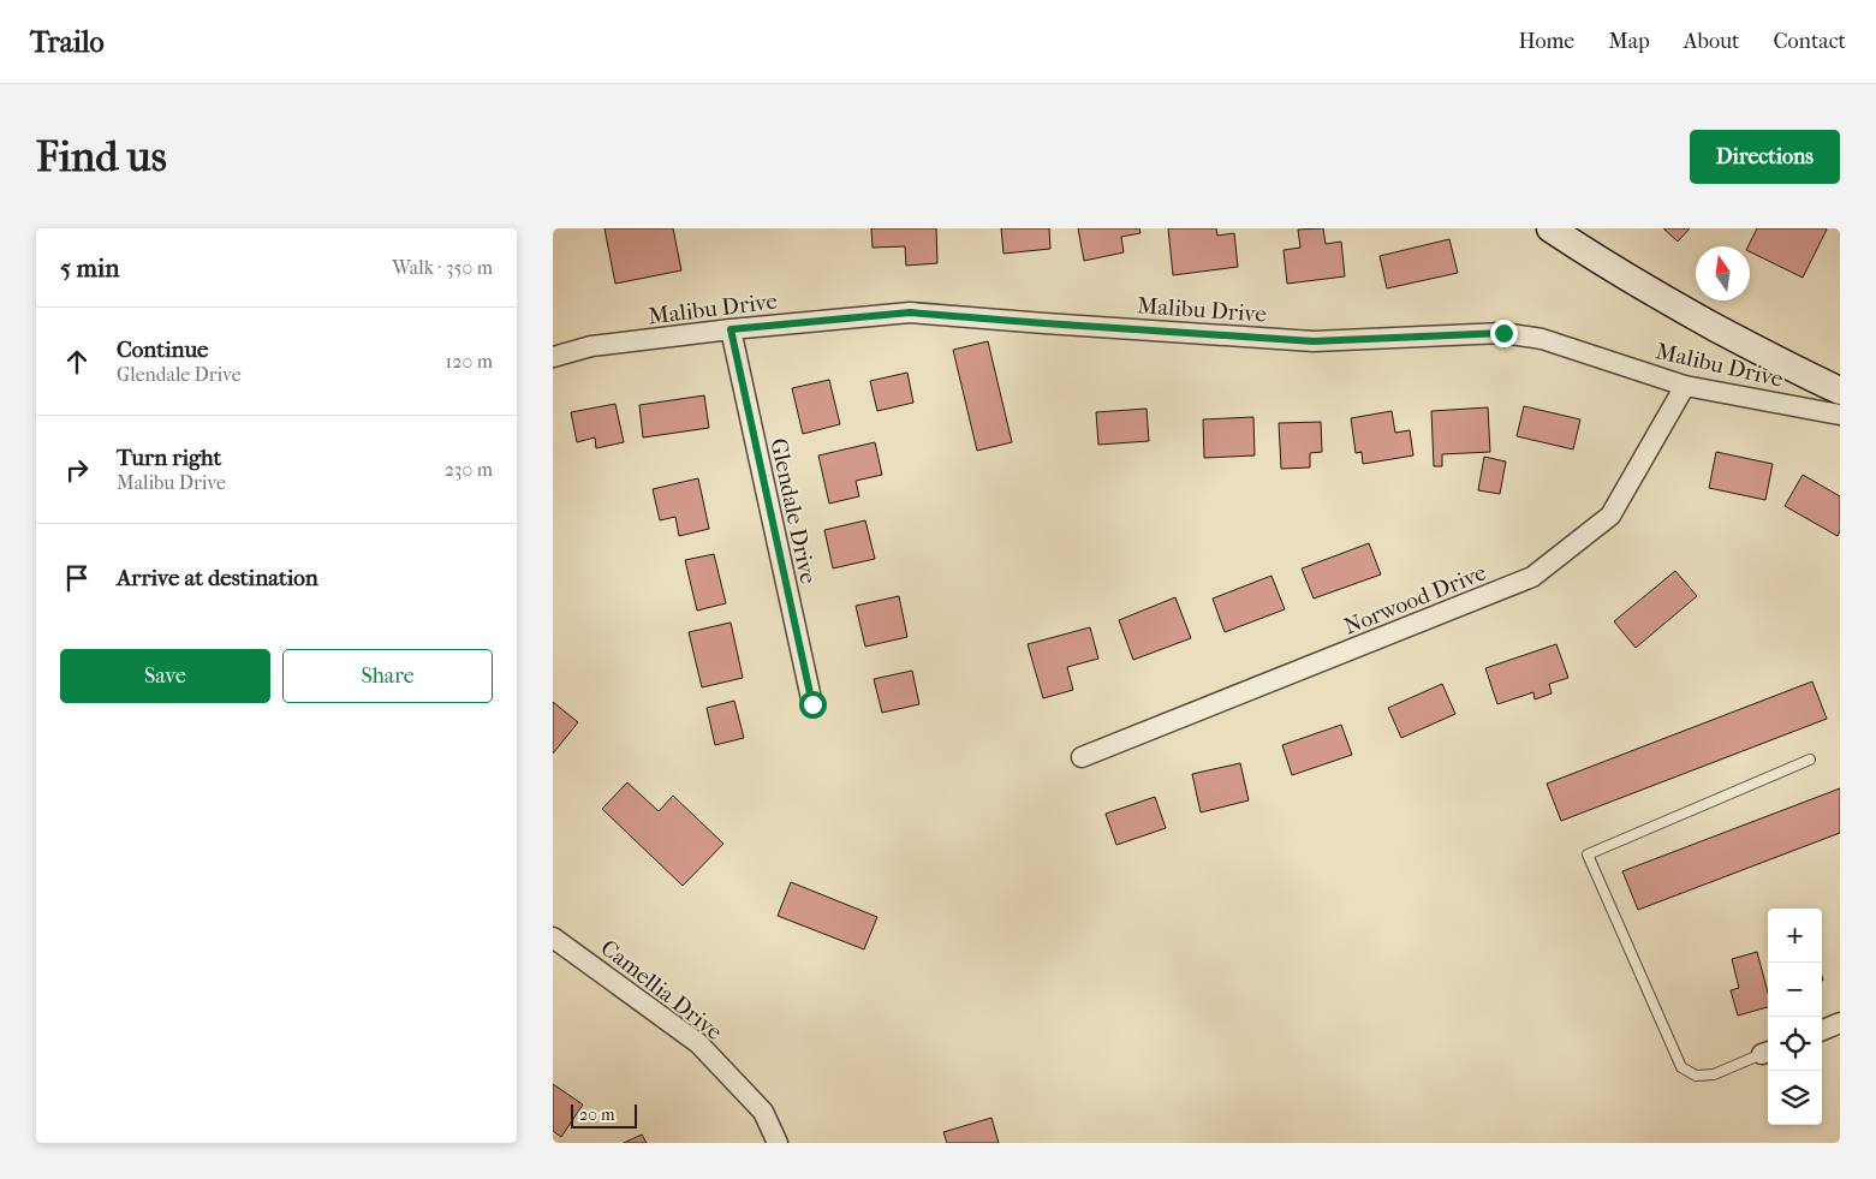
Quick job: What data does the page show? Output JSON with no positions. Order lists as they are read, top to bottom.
{
  "streets": {
    "street": [
      "Malibu Drive",
      "Glendale Drive",
      "Norwood Drive",
      "Camellia Drive"
    ]
  },
  "crossings": [
    ["Malibu Drive", "Glendale Drive"],
    ["Malibu Drive", "Norwood Drive"]
  ],
  "scale_bar": "20 m",
  "north": "top",
  "page": {
    "header": "Trailo",
    "nav": [
      "Home",
      "Map",
      "About",
      "Contact"
    ],
    "buttons": [
      "Directions",
      ["Save", "Share"]
    ],
    "title": "Find us",
    "heading": ["5 min", "Walk · 350 m"],
    "list": [
      ["Continue", "Glendale Drive", "120 m"],
      ["Turn right", "Malibu Drive", "230 m"],
      "Arrive at destination"
    ],
    "map_buttons": ["+", "−"],
    "scale": "20 m"
  }
}
